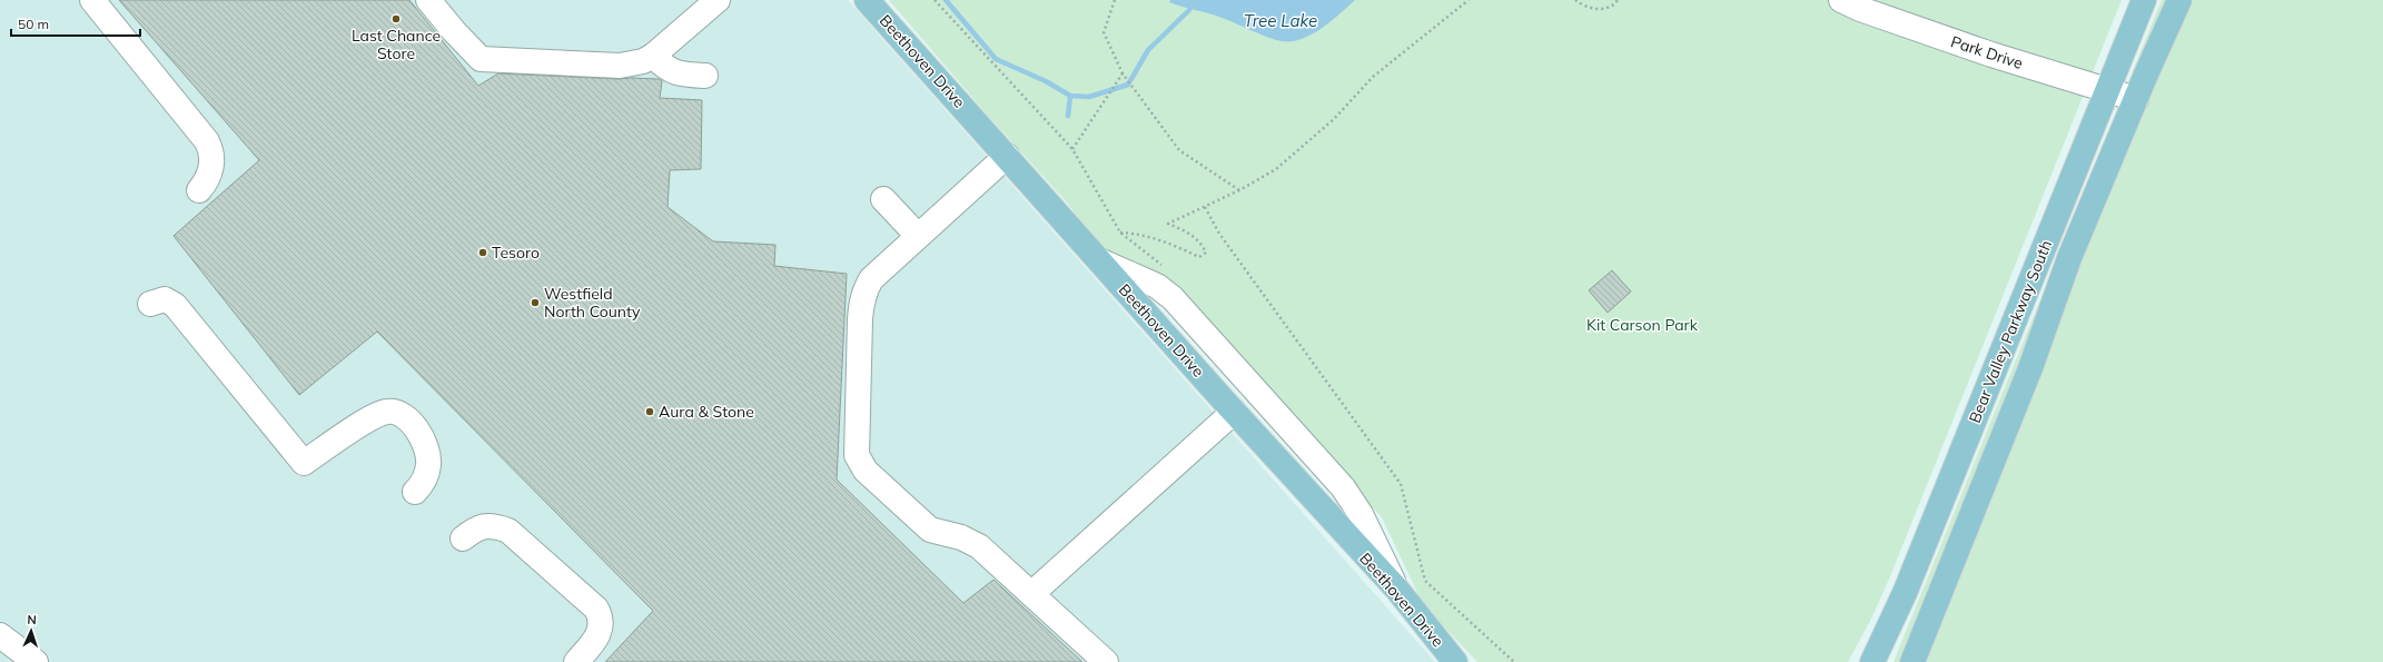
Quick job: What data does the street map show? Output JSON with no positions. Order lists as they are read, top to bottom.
{
  "streets": {
    "main road": ["Beethoven Drive", "Bear Valley Parkway South"],
    "street": ["Park Drive"]
  },
  "crossings": [
    ["Park Drive", "Bear Valley Parkway South"]
  ],
  "water": ["Tree Lake"],
  "parks": ["Kit Carson Park"],
  "places": [
    "Last Chance Store",
    "Tesoro",
    "Westfield North County",
    "Aura & Stone"
  ],
  "scale_bar": "50 m",
  "north": "top"
}
